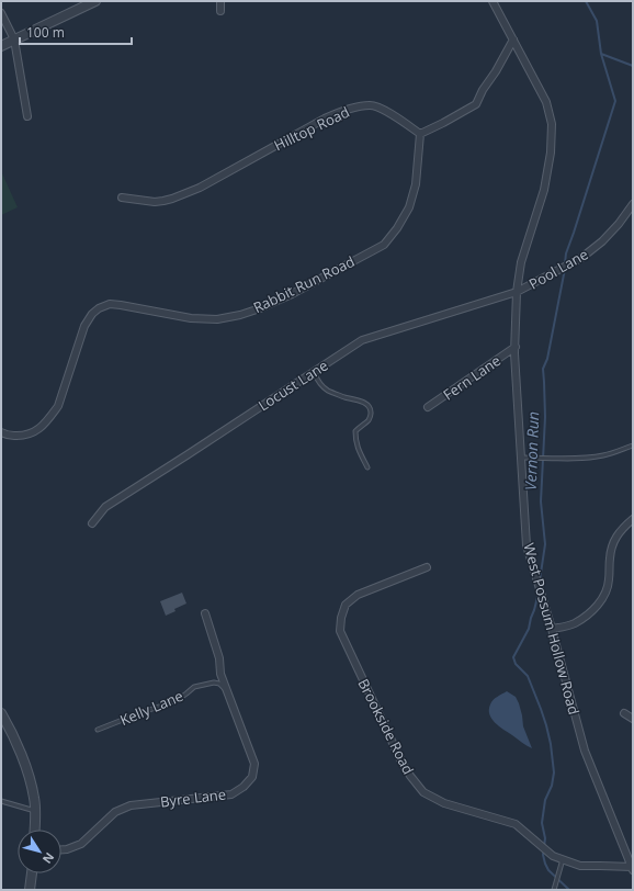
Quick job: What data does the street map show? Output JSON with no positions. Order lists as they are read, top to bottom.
{
  "streets": {
    "street": [
      "Hilltop Road",
      "Pool Lane",
      "Rabbit Run Road",
      "Fern Lane",
      "Locust Lane",
      "West Possum Hollow Road",
      "Brookside Road",
      "Byre Lane"
    ],
    "lane": ["Kelly Lane"]
  },
  "crossings": [
    ["Hilltop Road", "Rabbit Run Road"],
    ["Pool Lane", "Locust Lane"],
    ["Pool Lane", "West Possum Hollow Road"],
    ["Fern Lane", "West Possum Hollow Road"],
    ["Locust Lane", "West Possum Hollow Road"],
    ["West Possum Hollow Road", "Brookside Road"],
    ["Kelly Lane", "Byre Lane"]
  ],
  "water": ["Vernon Run"],
  "scale_bar": "100 m",
  "north": "bottom right"
}
